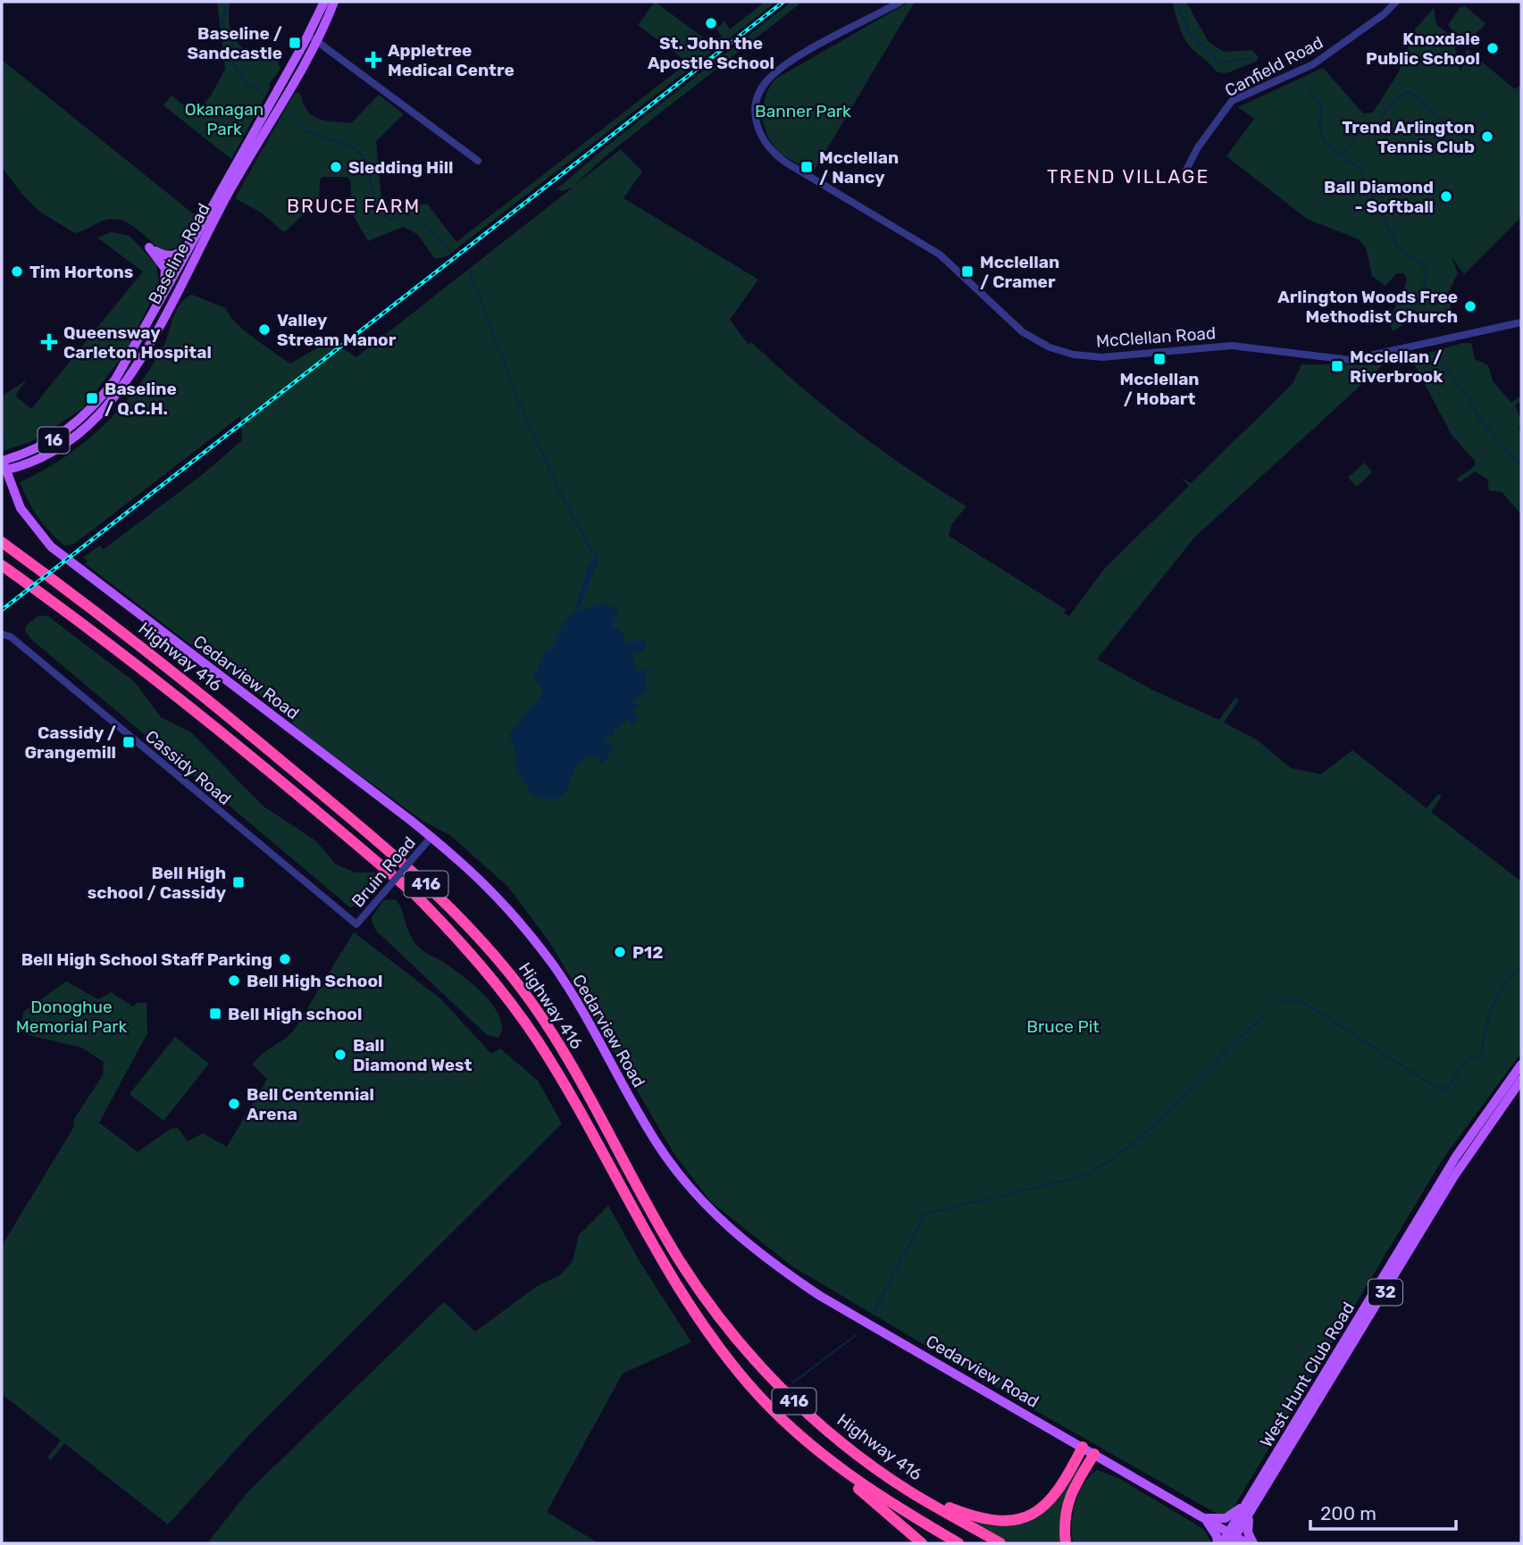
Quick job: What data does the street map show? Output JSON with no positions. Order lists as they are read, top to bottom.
{
  "streets": {
    "highway": ["Highway 416", "416"],
    "main road": [
      "Baseline Road",
      "16",
      "Cedarview Road",
      "32",
      "West Hunt Club Road"
    ],
    "street": [
      "Canfield Road",
      "McClellan Road",
      "Cassidy Road",
      "Bruin Road"
    ]
  },
  "crossings": [
    ["Baseline Road", "Cedarview Road"],
    ["Cedarview Road", "Bruin Road"],
    ["Cedarview Road", "West Hunt Club Road"],
    ["Cassidy Road", "Bruin Road"]
  ],
  "districts": ["TREND VILLAGE", "BRUCE FARM"],
  "parks": [
    "Okanagan Park",
    "Banner Park",
    "Donoghue Memorial Park",
    "Bruce Pit"
  ],
  "places": {
    "other": [
      "St. John the Apostle School",
      "Knoxdale Public School",
      "Trend Arlington Tennis Club",
      "Sledding Hill",
      "Ball Diamond - Softball",
      "Tim Hortons",
      "Arlington Woods Free Methodist Church",
      "Valley Stream Manor",
      "P12",
      "Bell High School Staff Parking",
      "Bell High School",
      "Ball Diamond West",
      "Bell Centennial Arena"
    ],
    "transit": [
      "Baseline / Sandcastle",
      "Mcclellan / Nancy",
      "Mcclellan / Cramer",
      "Mcclellan / Hobart",
      "Mcclellan / Riverbrook",
      "Baseline / Q.C.H.",
      "Cassidy / Grangemill",
      "Bell High school / Cassidy",
      "Bell High school"
    ],
    "health": ["Appletree Medical Centre", "Queensway Carleton Hospital"]
  },
  "scale_bar": "200 m"
}
